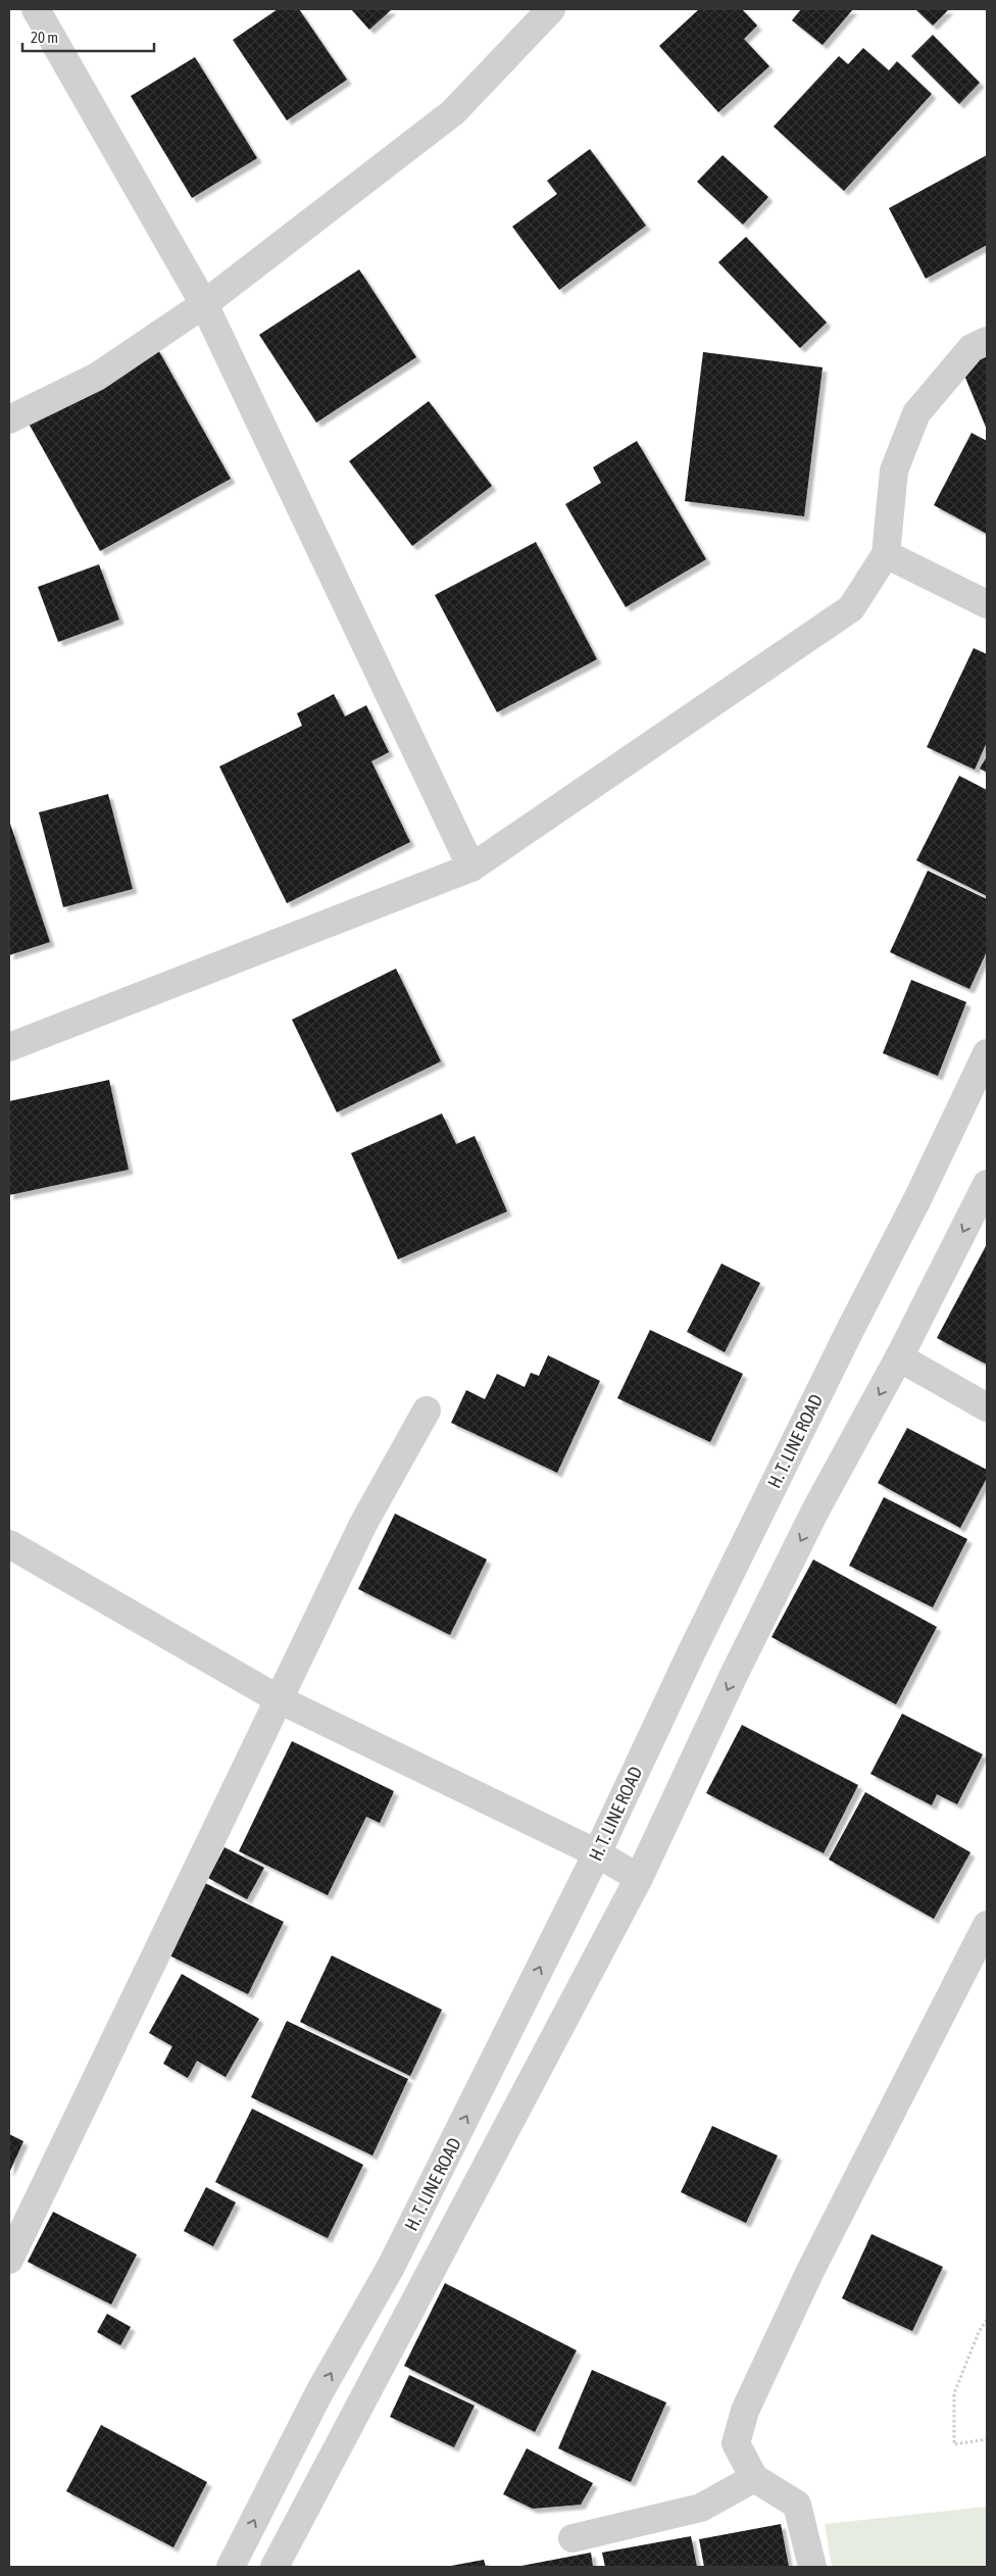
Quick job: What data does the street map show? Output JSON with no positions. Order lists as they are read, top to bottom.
{
  "streets": {
    "street": ["H. T. LINE ROAD"]
  },
  "scale_bar": "20 m"
}
